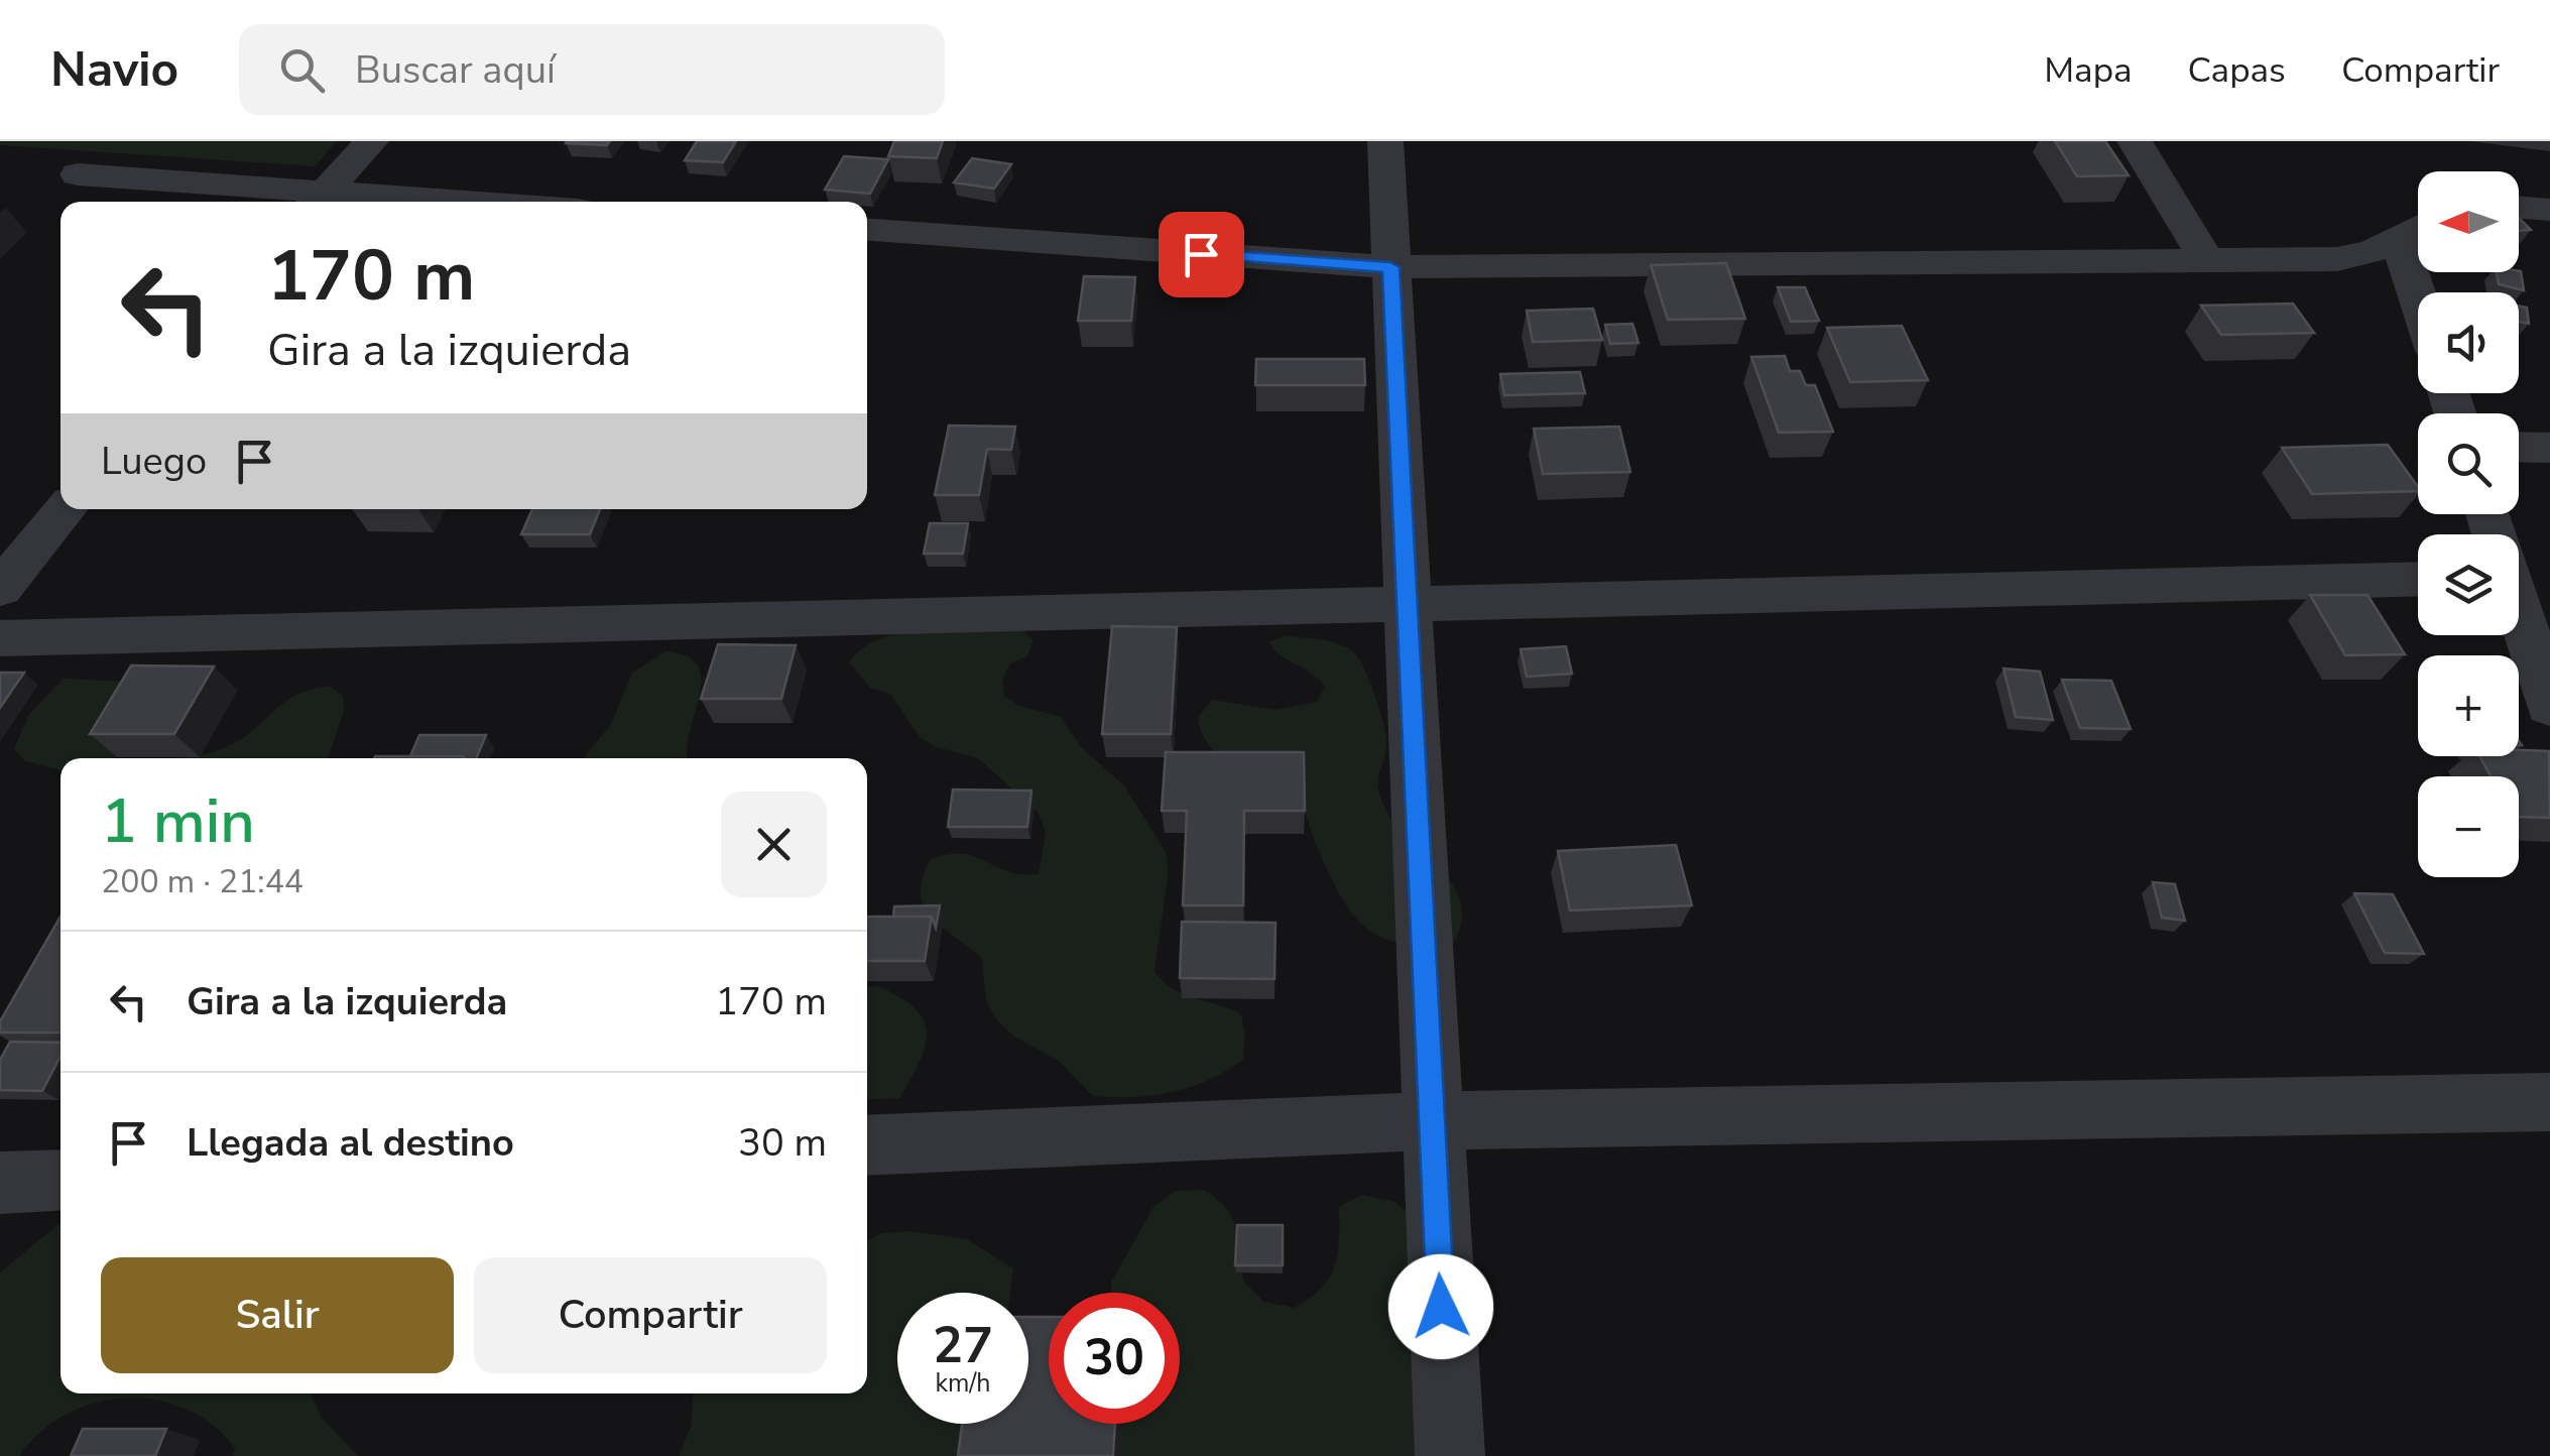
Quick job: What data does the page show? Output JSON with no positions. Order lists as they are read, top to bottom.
{
  "north": "left",
  "page": {
    "header": "Navio",
    "search": "Buscar aquí",
    "nav": ["Mapa", "Capas", "Compartir"],
    "map_buttons": ["+", "−"],
    "turn": ["170 m", "Gira a la izquierda"],
    "then": "Luego",
    "heading": ["1 min", "200 m · 21:44"],
    "list": [
      {
        "name": "Gira a la izquierda",
        "value": "170 m"
      },
      {
        "name": "Llegada al destino",
        "value": "30 m"
      }
    ],
    "buttons": ["Salir", "Compartir"],
    "speed": "27 km/h",
    "limit": "30"
  }
}
